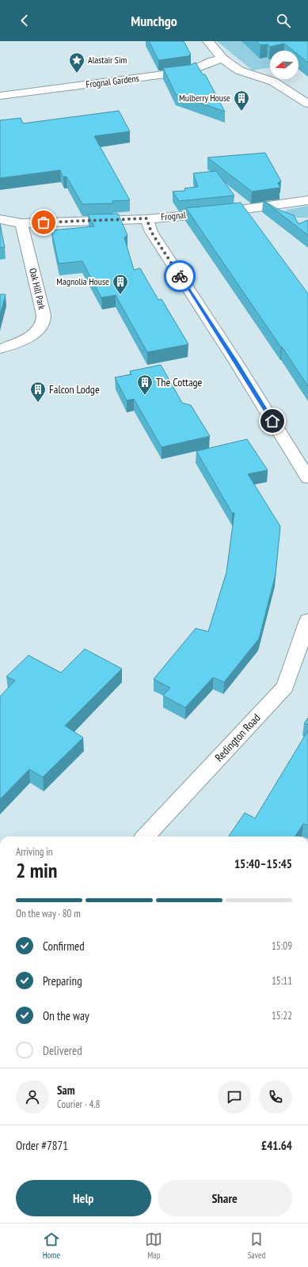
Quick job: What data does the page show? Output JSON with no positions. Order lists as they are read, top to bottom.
{
  "streets": {
    "street": [
      "Frognal Gardens",
      "Frognal",
      "Oak Hill Park",
      "Redington Road"
    ]
  },
  "crossings": [
    ["Frognal", "Oak Hill Park"]
  ],
  "places": {
    "place": ["Alastair Sim"],
    "building": [
      "Mulberry House",
      "Magnolia House",
      "The Cottage",
      "Falcon Lodge"
    ]
  },
  "north": "left",
  "page": {
    "header": "Munchgo",
    "heading": ["2 min", "Arriving in", "15:40–15:45"],
    "panel": [
      "Sam",
      "Courier · 4.8",
      "Order #7871",
      "£41.64"
    ],
    "bar": "On the way · 80 m",
    "list": [
      ["Confirmed", "15:09"],
      ["Preparing", "15:11"],
      ["On the way", "15:22"],
      "Delivered"
    ],
    "buttons": ["Help", "Share"],
    "tabs": ["Home", "Map", "Saved"]
  }
}
